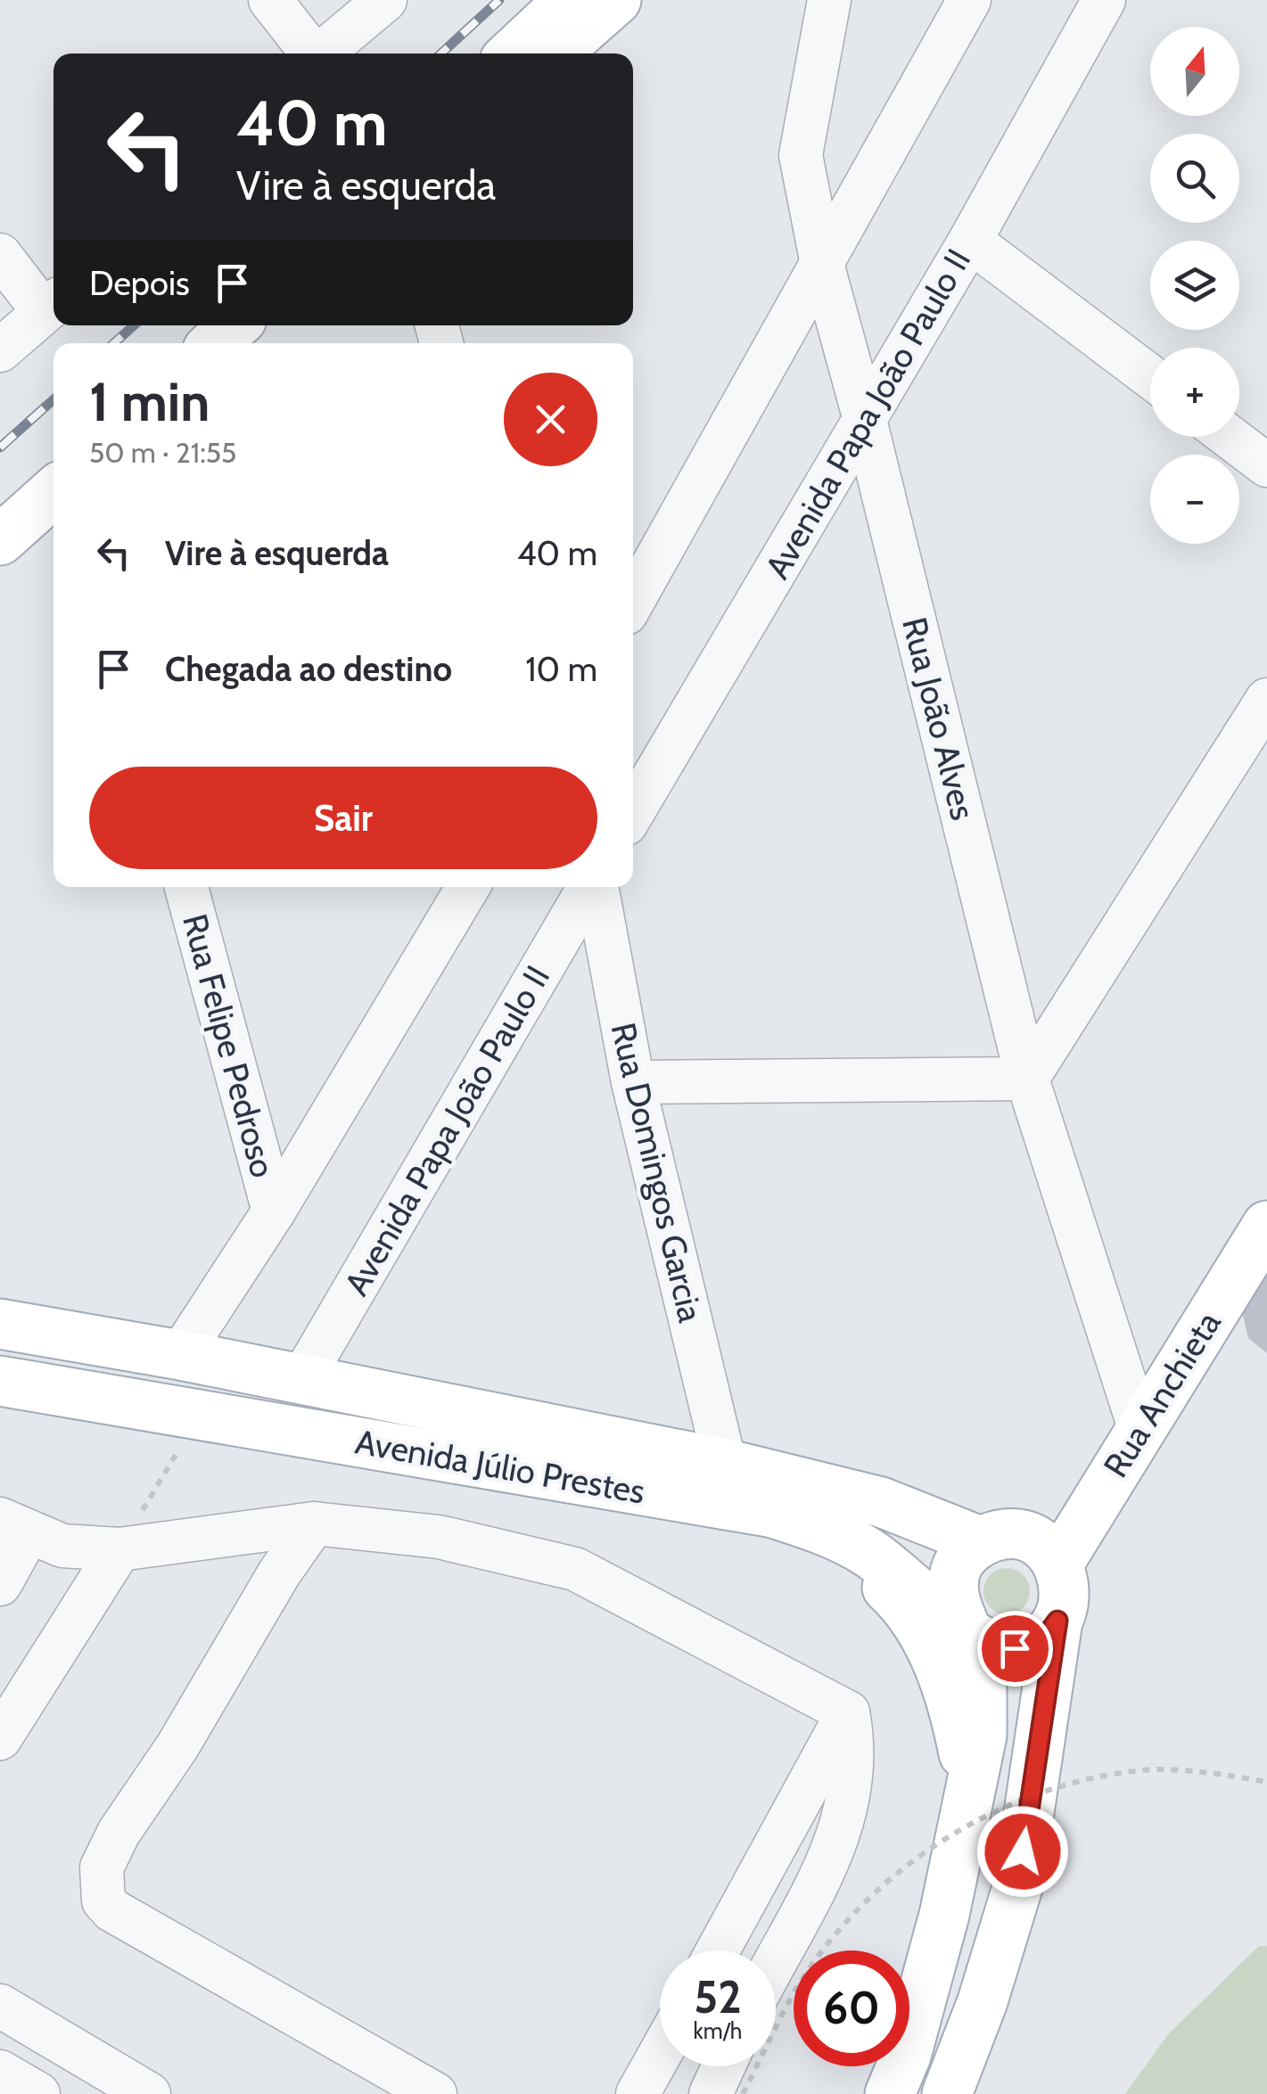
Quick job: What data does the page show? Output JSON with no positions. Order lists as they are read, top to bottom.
{
  "streets": {
    "main road": ["Rua Anchieta", "Avenida Júlio Prestes"],
    "street": [
      "Avenida Papa João Paulo II",
      "Rua João Alves",
      "Rua Felipe Pedroso",
      "Rua Domingos Garcia"
    ]
  },
  "crossings": [
    ["Avenida Papa João Paulo II", "Rua João Alves"],
    ["Avenida Papa João Paulo II", "Avenida Júlio Prestes"],
    ["Rua João Alves", "Rua Anchieta"],
    ["Rua Domingos Garcia", "Avenida Júlio Prestes"],
    ["Rua Anchieta", "Avenida Júlio Prestes"]
  ],
  "north": "top",
  "page": {
    "map_buttons": ["+", "−"],
    "turn": ["40 m", "Vire à esquerda"],
    "then": "Depois",
    "heading": ["1 min", "50 m · 21:55"],
    "list": [
      {
        "name": "Vire à esquerda",
        "value": "40 m"
      },
      {
        "name": "Chegada ao destino",
        "value": "10 m"
      }
    ],
    "buttons": "Sair",
    "speed": "52 km/h",
    "limit": "60"
  }
}
